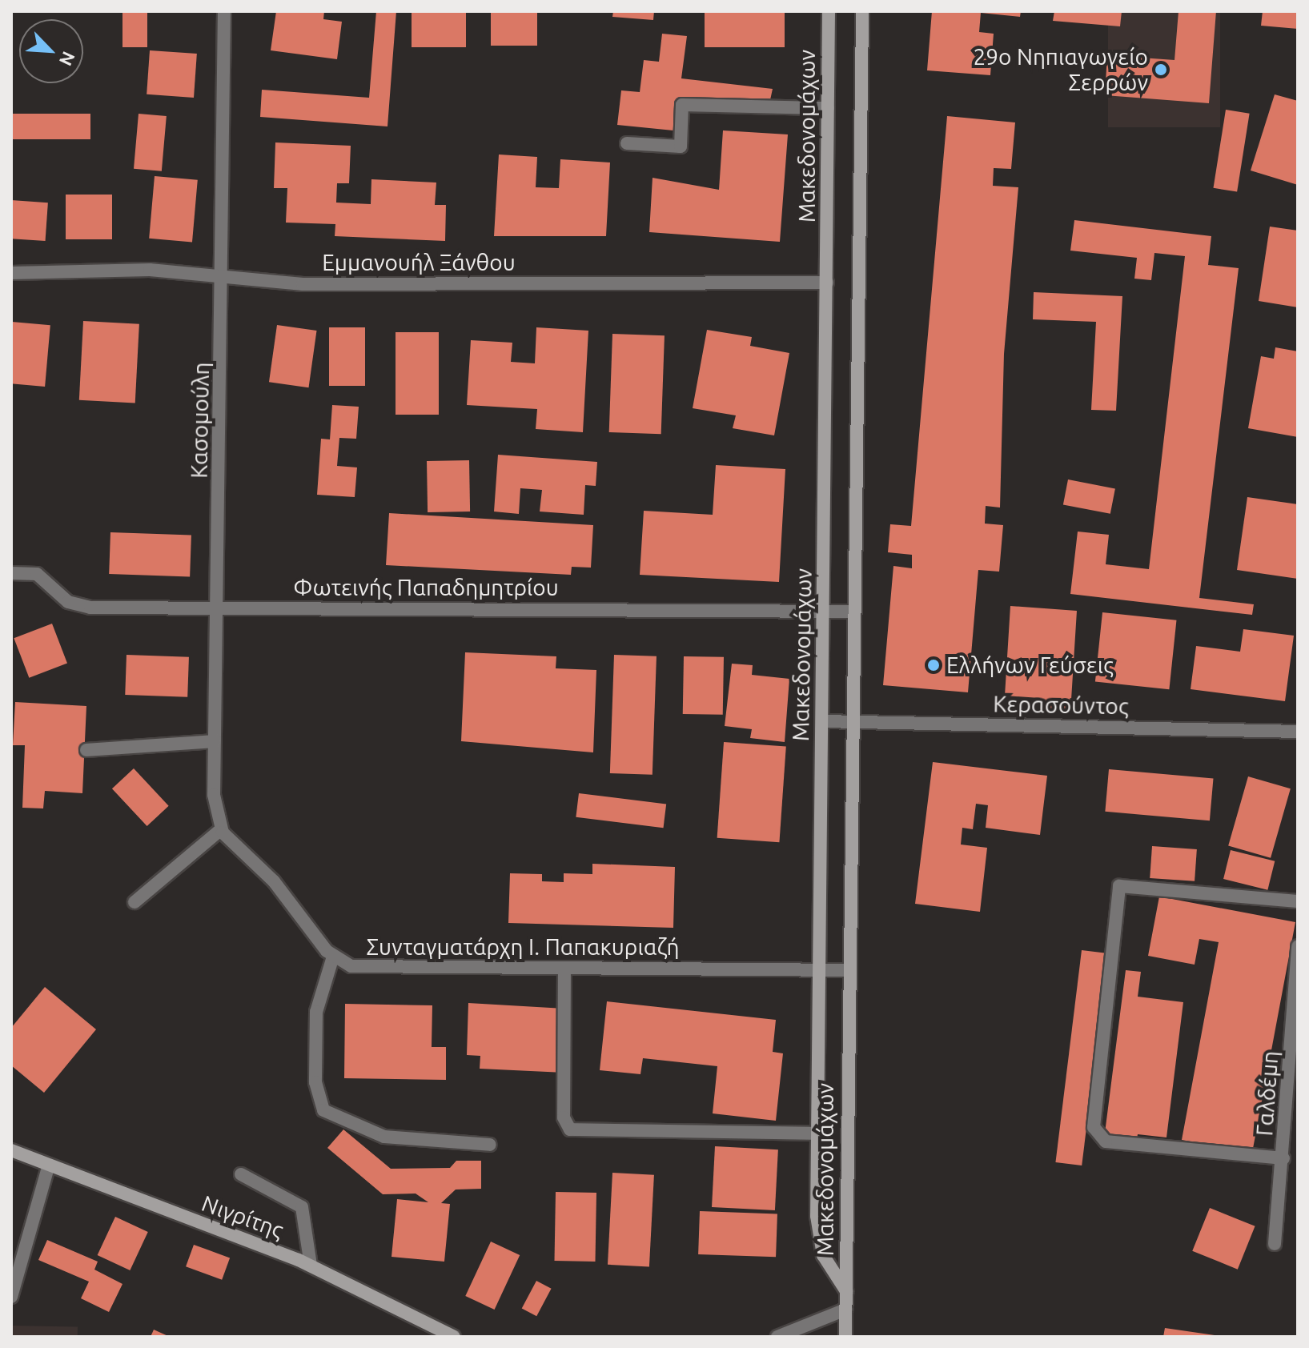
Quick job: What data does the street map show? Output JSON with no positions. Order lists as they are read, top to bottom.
{
  "streets": {
    "street": [
      "Μακεδονομάχων",
      "Εμμανουήλ Ξάνθου",
      "Κασομούλη",
      "Φωτεινής Παπαδημητρίου",
      "Κερασούντος",
      "Συνταγματάρχη Ι. Παπακυριαζή",
      "Γαλδέμη",
      "Νιγρίτης"
    ]
  },
  "crossings": [
    ["Μακεδονομάχων", "Εμμανουήλ Ξάνθου"],
    ["Μακεδονομάχων", "Φωτεινής Παπαδημητρίου"],
    ["Μακεδονομάχων", "Κερασούντος"],
    ["Μακεδονομάχων", "Συνταγματάρχη Ι. Παπακυριαζή"],
    ["Εμμανουήλ Ξάνθου", "Κασομούλη"],
    ["Κασομούλη", "Φωτεινής Παπαδημητρίου"],
    ["Κασομούλη", "Συνταγματάρχη Ι. Παπακυριαζή"]
  ],
  "places": ["29ο Νηπιαγωγείο Σερρών", "Ελλήνων Γεύσεις"],
  "north": "bottom right"
}
